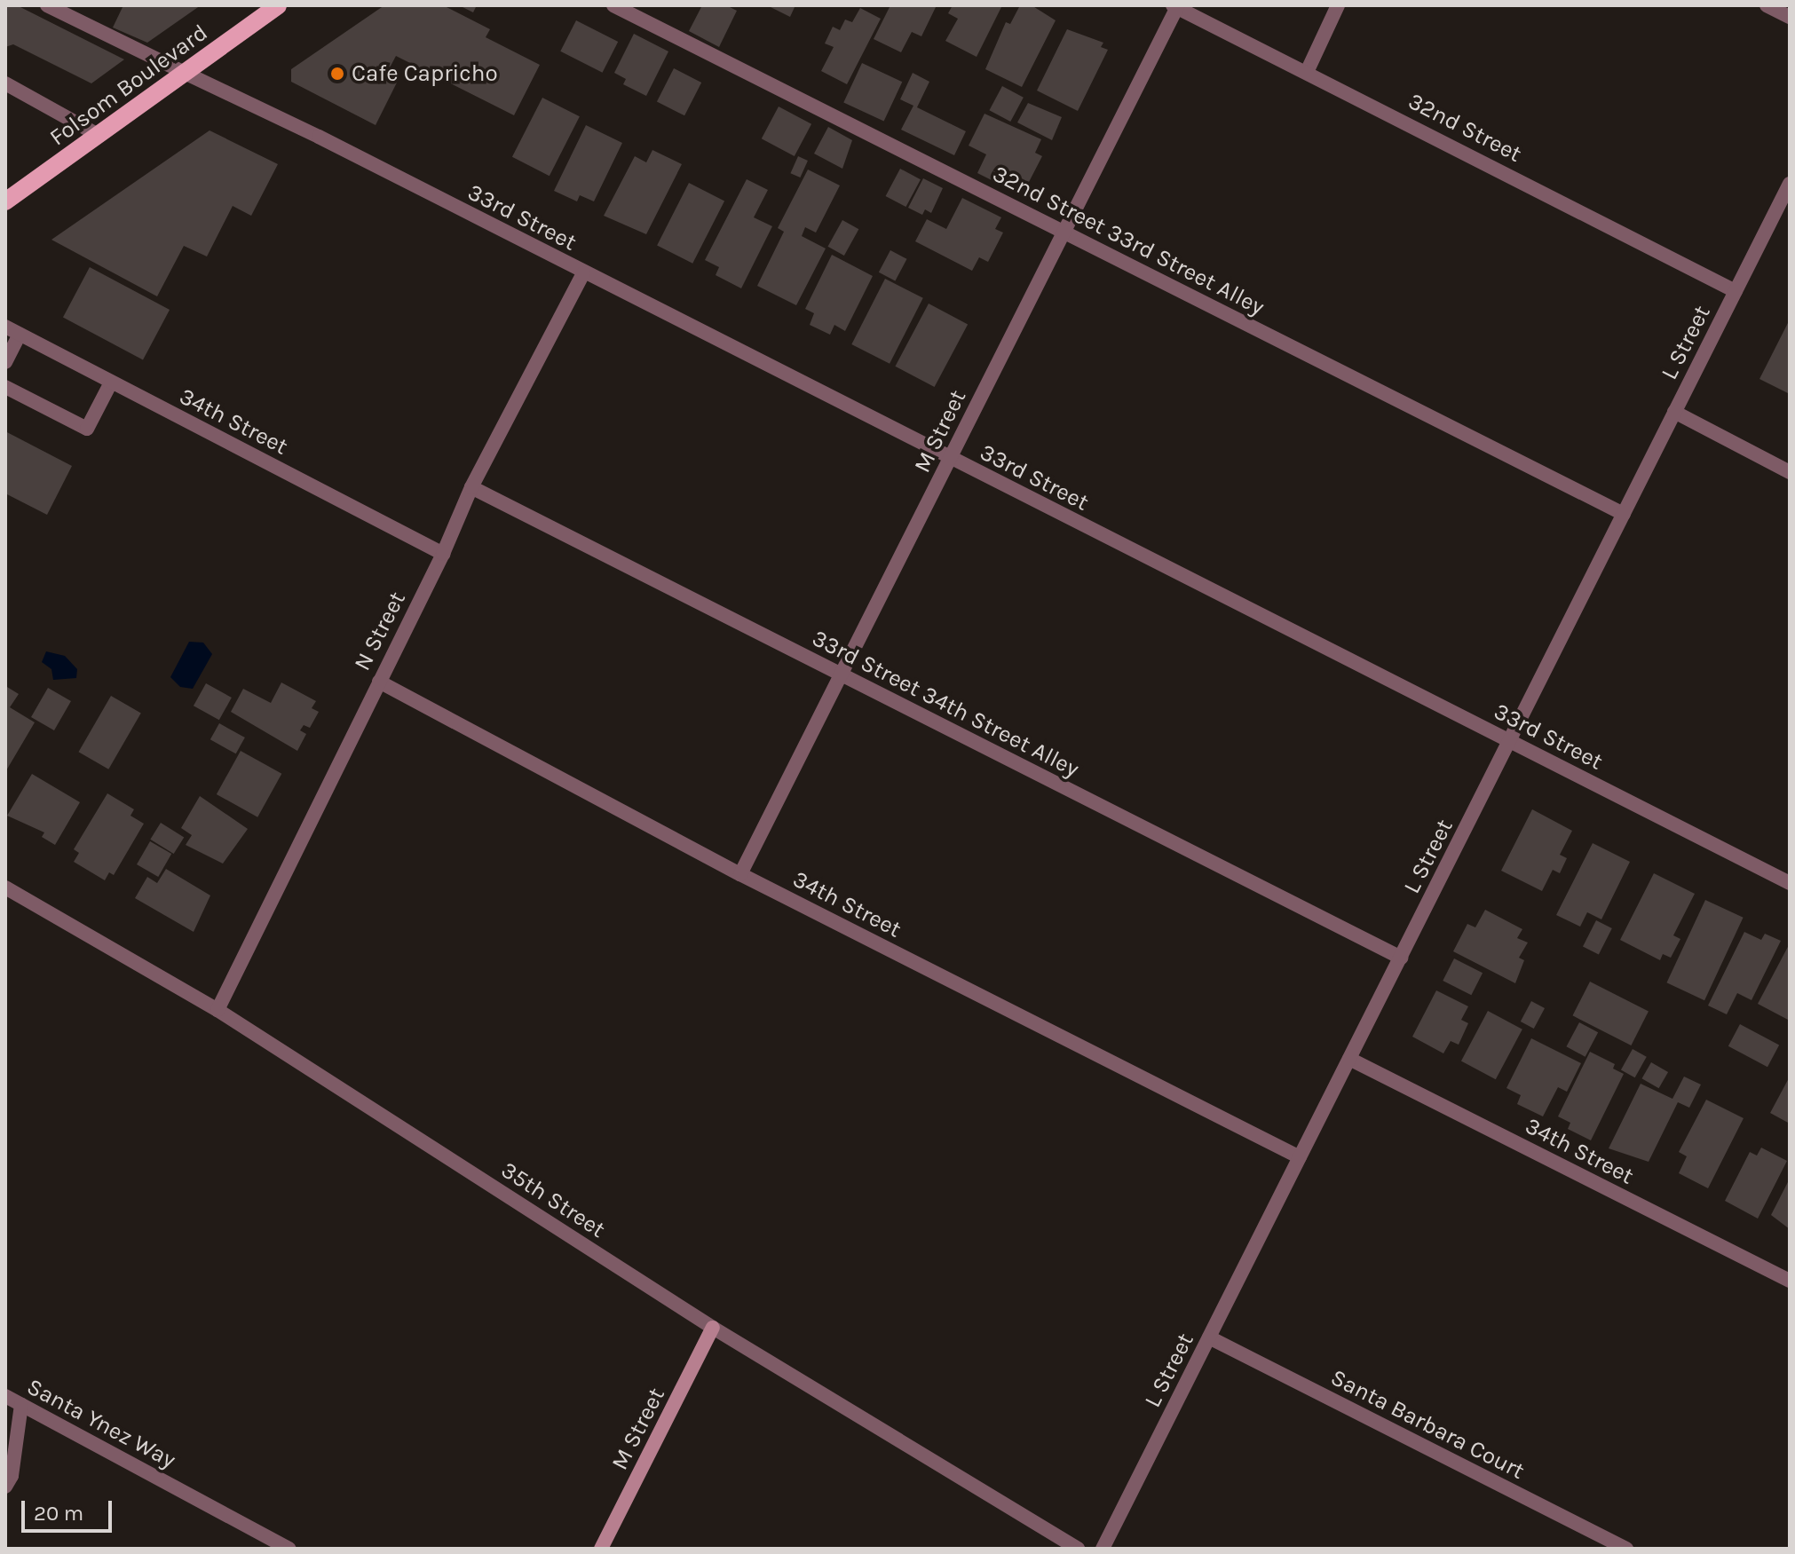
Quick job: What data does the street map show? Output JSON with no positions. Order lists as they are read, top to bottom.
{
  "streets": {
    "main road": ["Folsom Boulevard"],
    "street": [
      "32nd Street",
      "33rd Street",
      "32nd Street 33rd Street Alley",
      "L Street",
      "34th Street",
      "M Street",
      "N Street",
      "33rd Street 34th Street Alley",
      "35th Street",
      "Santa Ynez Way",
      "Santa Barbara Court"
    ]
  },
  "crossings": [
    ["Folsom Boulevard", "33rd Street"],
    ["32nd Street", "L Street"],
    ["32nd Street", "M Street"],
    ["33rd Street", "L Street"],
    ["33rd Street", "M Street"],
    ["33rd Street", "N Street"],
    ["32nd Street 33rd Street Alley", "L Street"],
    ["32nd Street 33rd Street Alley", "M Street"],
    ["L Street", "34th Street"],
    ["L Street", "33rd Street 34th Street Alley"],
    ["L Street", "Santa Barbara Court"],
    ["34th Street", "M Street"],
    ["34th Street", "N Street"],
    ["M Street", "33rd Street 34th Street Alley"],
    ["M Street", "35th Street"],
    ["N Street", "33rd Street 34th Street Alley"],
    ["N Street", "35th Street"]
  ],
  "places": ["Cafe Capricho"],
  "scale_bar": "20 m"
}
